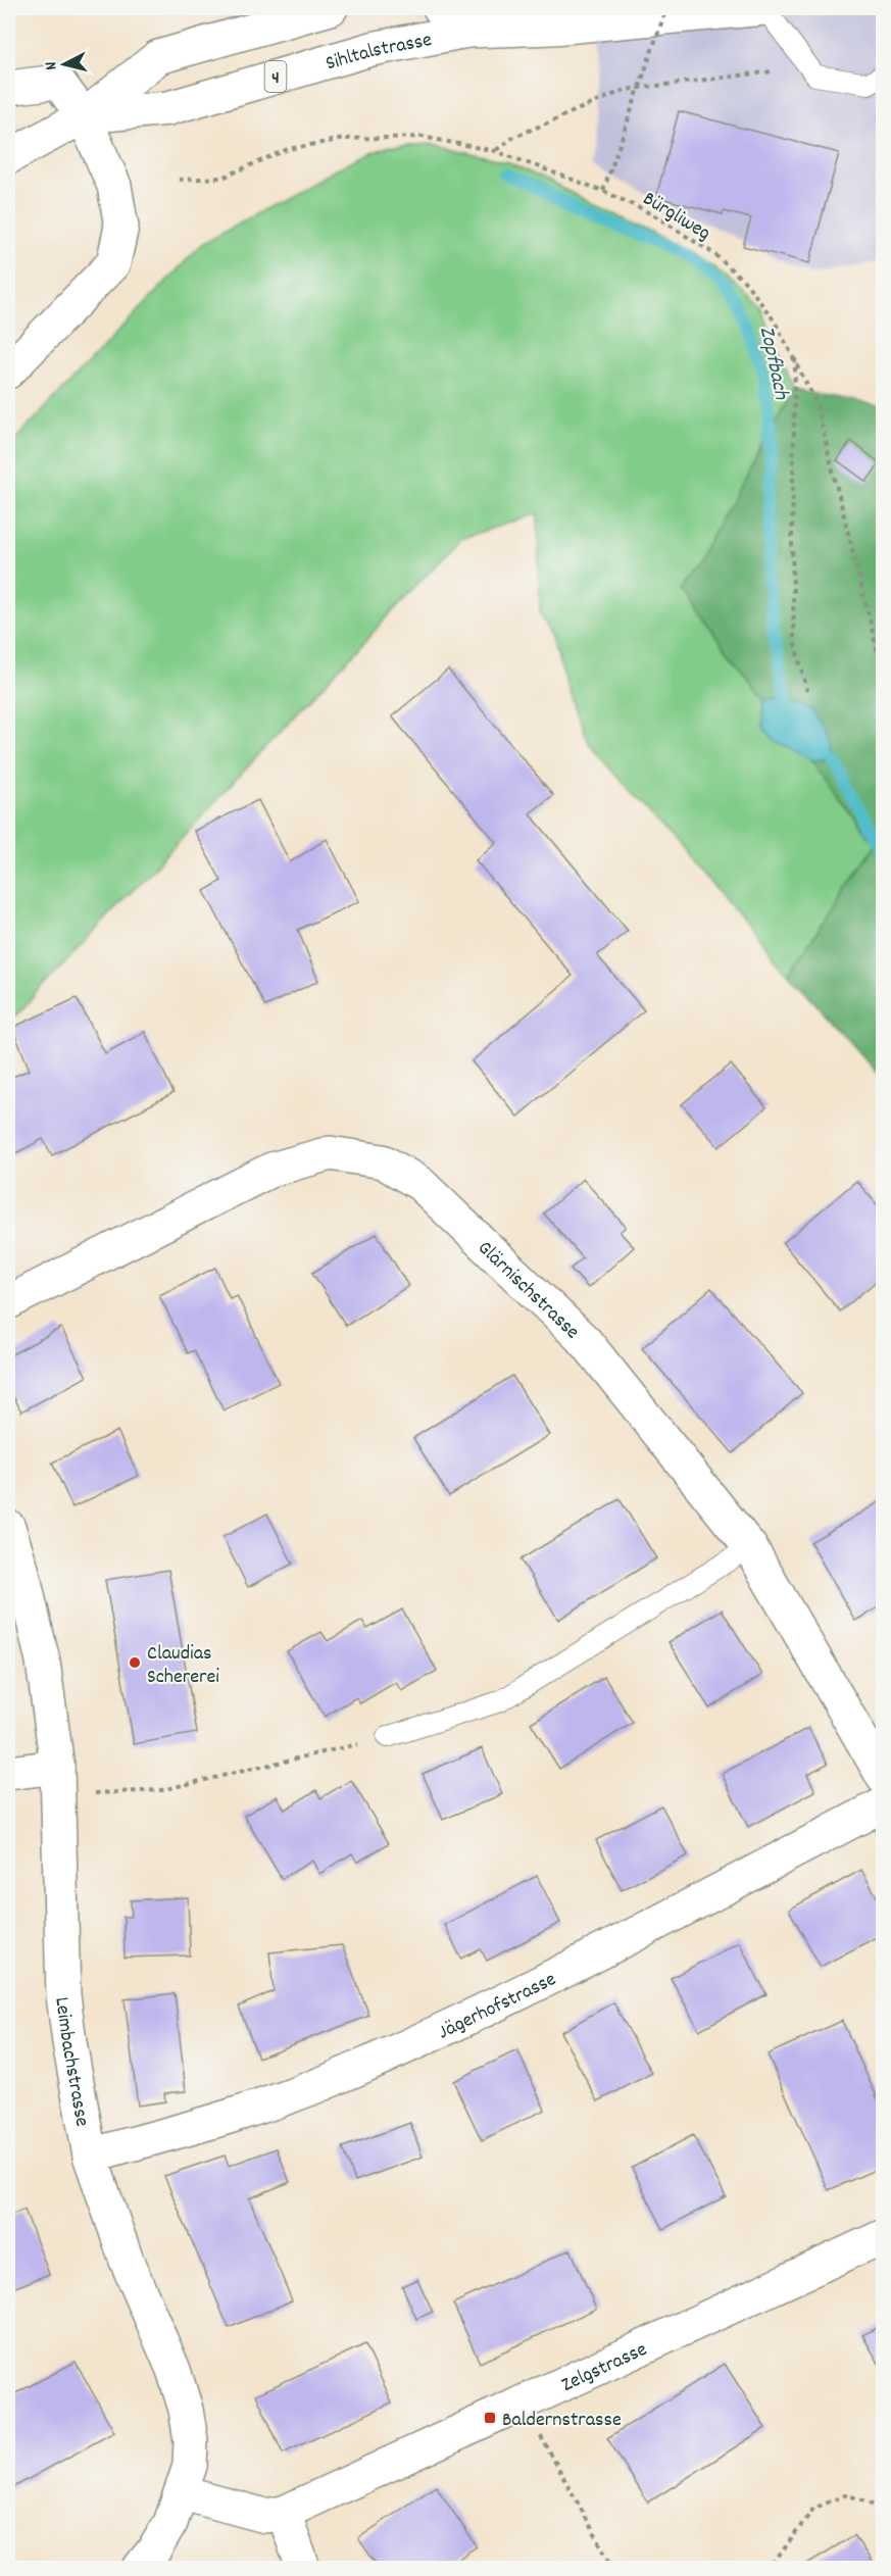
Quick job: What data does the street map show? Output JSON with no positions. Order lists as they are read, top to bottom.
{
  "streets": {
    "street": [
      "Sihltalstrasse",
      "4",
      "Glärnischstrasse",
      "Jägerhofstrasse",
      "Leimbachstrasse",
      "Zelgstrasse"
    ],
    "path": ["Bürgliweg"]
  },
  "crossings": [
    ["Sihltalstrasse", "4"],
    ["Jägerhofstrasse", "Leimbachstrasse"],
    ["Leimbachstrasse", "Zelgstrasse"]
  ],
  "water": ["Zopfbach"],
  "places": {
    "other": ["Claudias Schererei"],
    "transit": ["Baldernstrasse"]
  },
  "north": "left"
}
